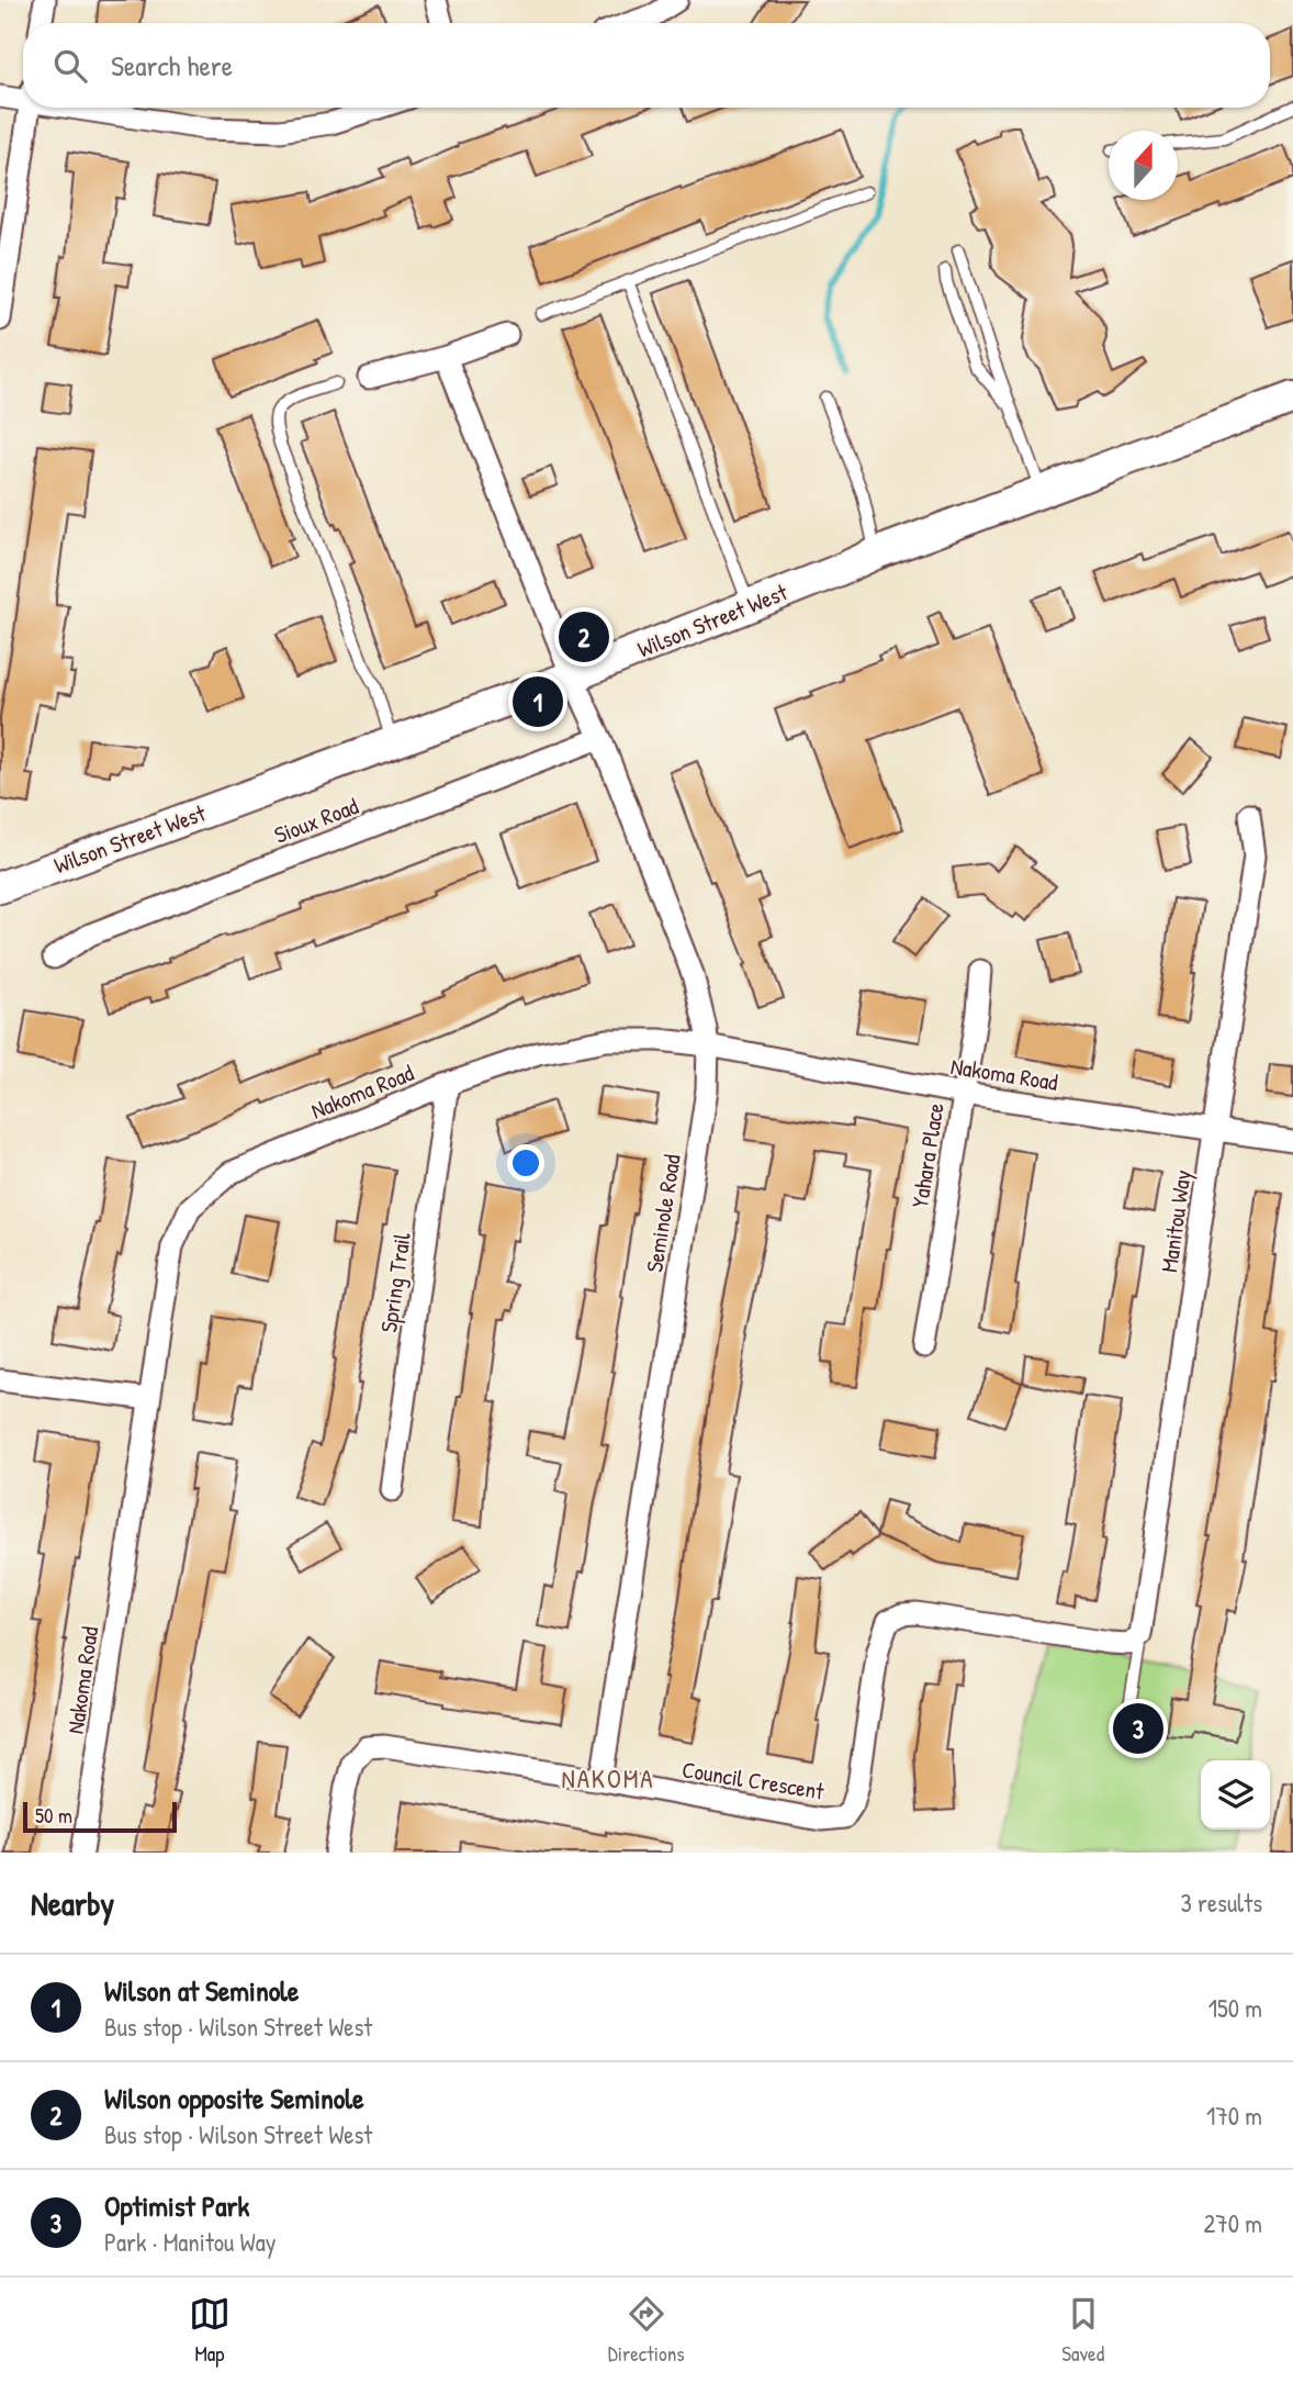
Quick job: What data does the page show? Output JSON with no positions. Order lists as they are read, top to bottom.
{
  "streets": {
    "main road": ["Wilson Street West"],
    "street": [
      "Sioux Road",
      "Nakoma Road",
      "Yahara Place",
      "Seminole Road",
      "Manitou Way",
      "Spring Trail",
      "Council Crescent"
    ]
  },
  "crossings": [
    ["Wilson Street West", "Seminole Road"],
    ["Sioux Road", "Seminole Road"],
    ["Nakoma Road", "Yahara Place"],
    ["Nakoma Road", "Seminole Road"],
    ["Nakoma Road", "Manitou Way"],
    ["Nakoma Road", "Spring Trail"],
    ["Seminole Road", "Council Crescent"],
    ["Manitou Way", "Council Crescent"]
  ],
  "districts": ["NAKOMA"],
  "scale_bar": "50 m",
  "north": "top",
  "page": {
    "search": "Search here",
    "pins": ["2", "1", "3"],
    "scale": "50 m",
    "heading": ["Nearby", "3 results"],
    "list": [
      {
        "mark": "1",
        "name": "Wilson at Seminole",
        "note": "Bus stop · Wilson Street West",
        "value": "150 m"
      },
      {
        "mark": "2",
        "name": "Wilson opposite Seminole",
        "note": "Bus stop · Wilson Street West",
        "value": "170 m"
      },
      {
        "mark": "3",
        "name": "Optimist Park",
        "note": "Park · Manitou Way",
        "value": "270 m"
      }
    ],
    "nav": ["Map", "Directions", "Saved"]
  }
}
